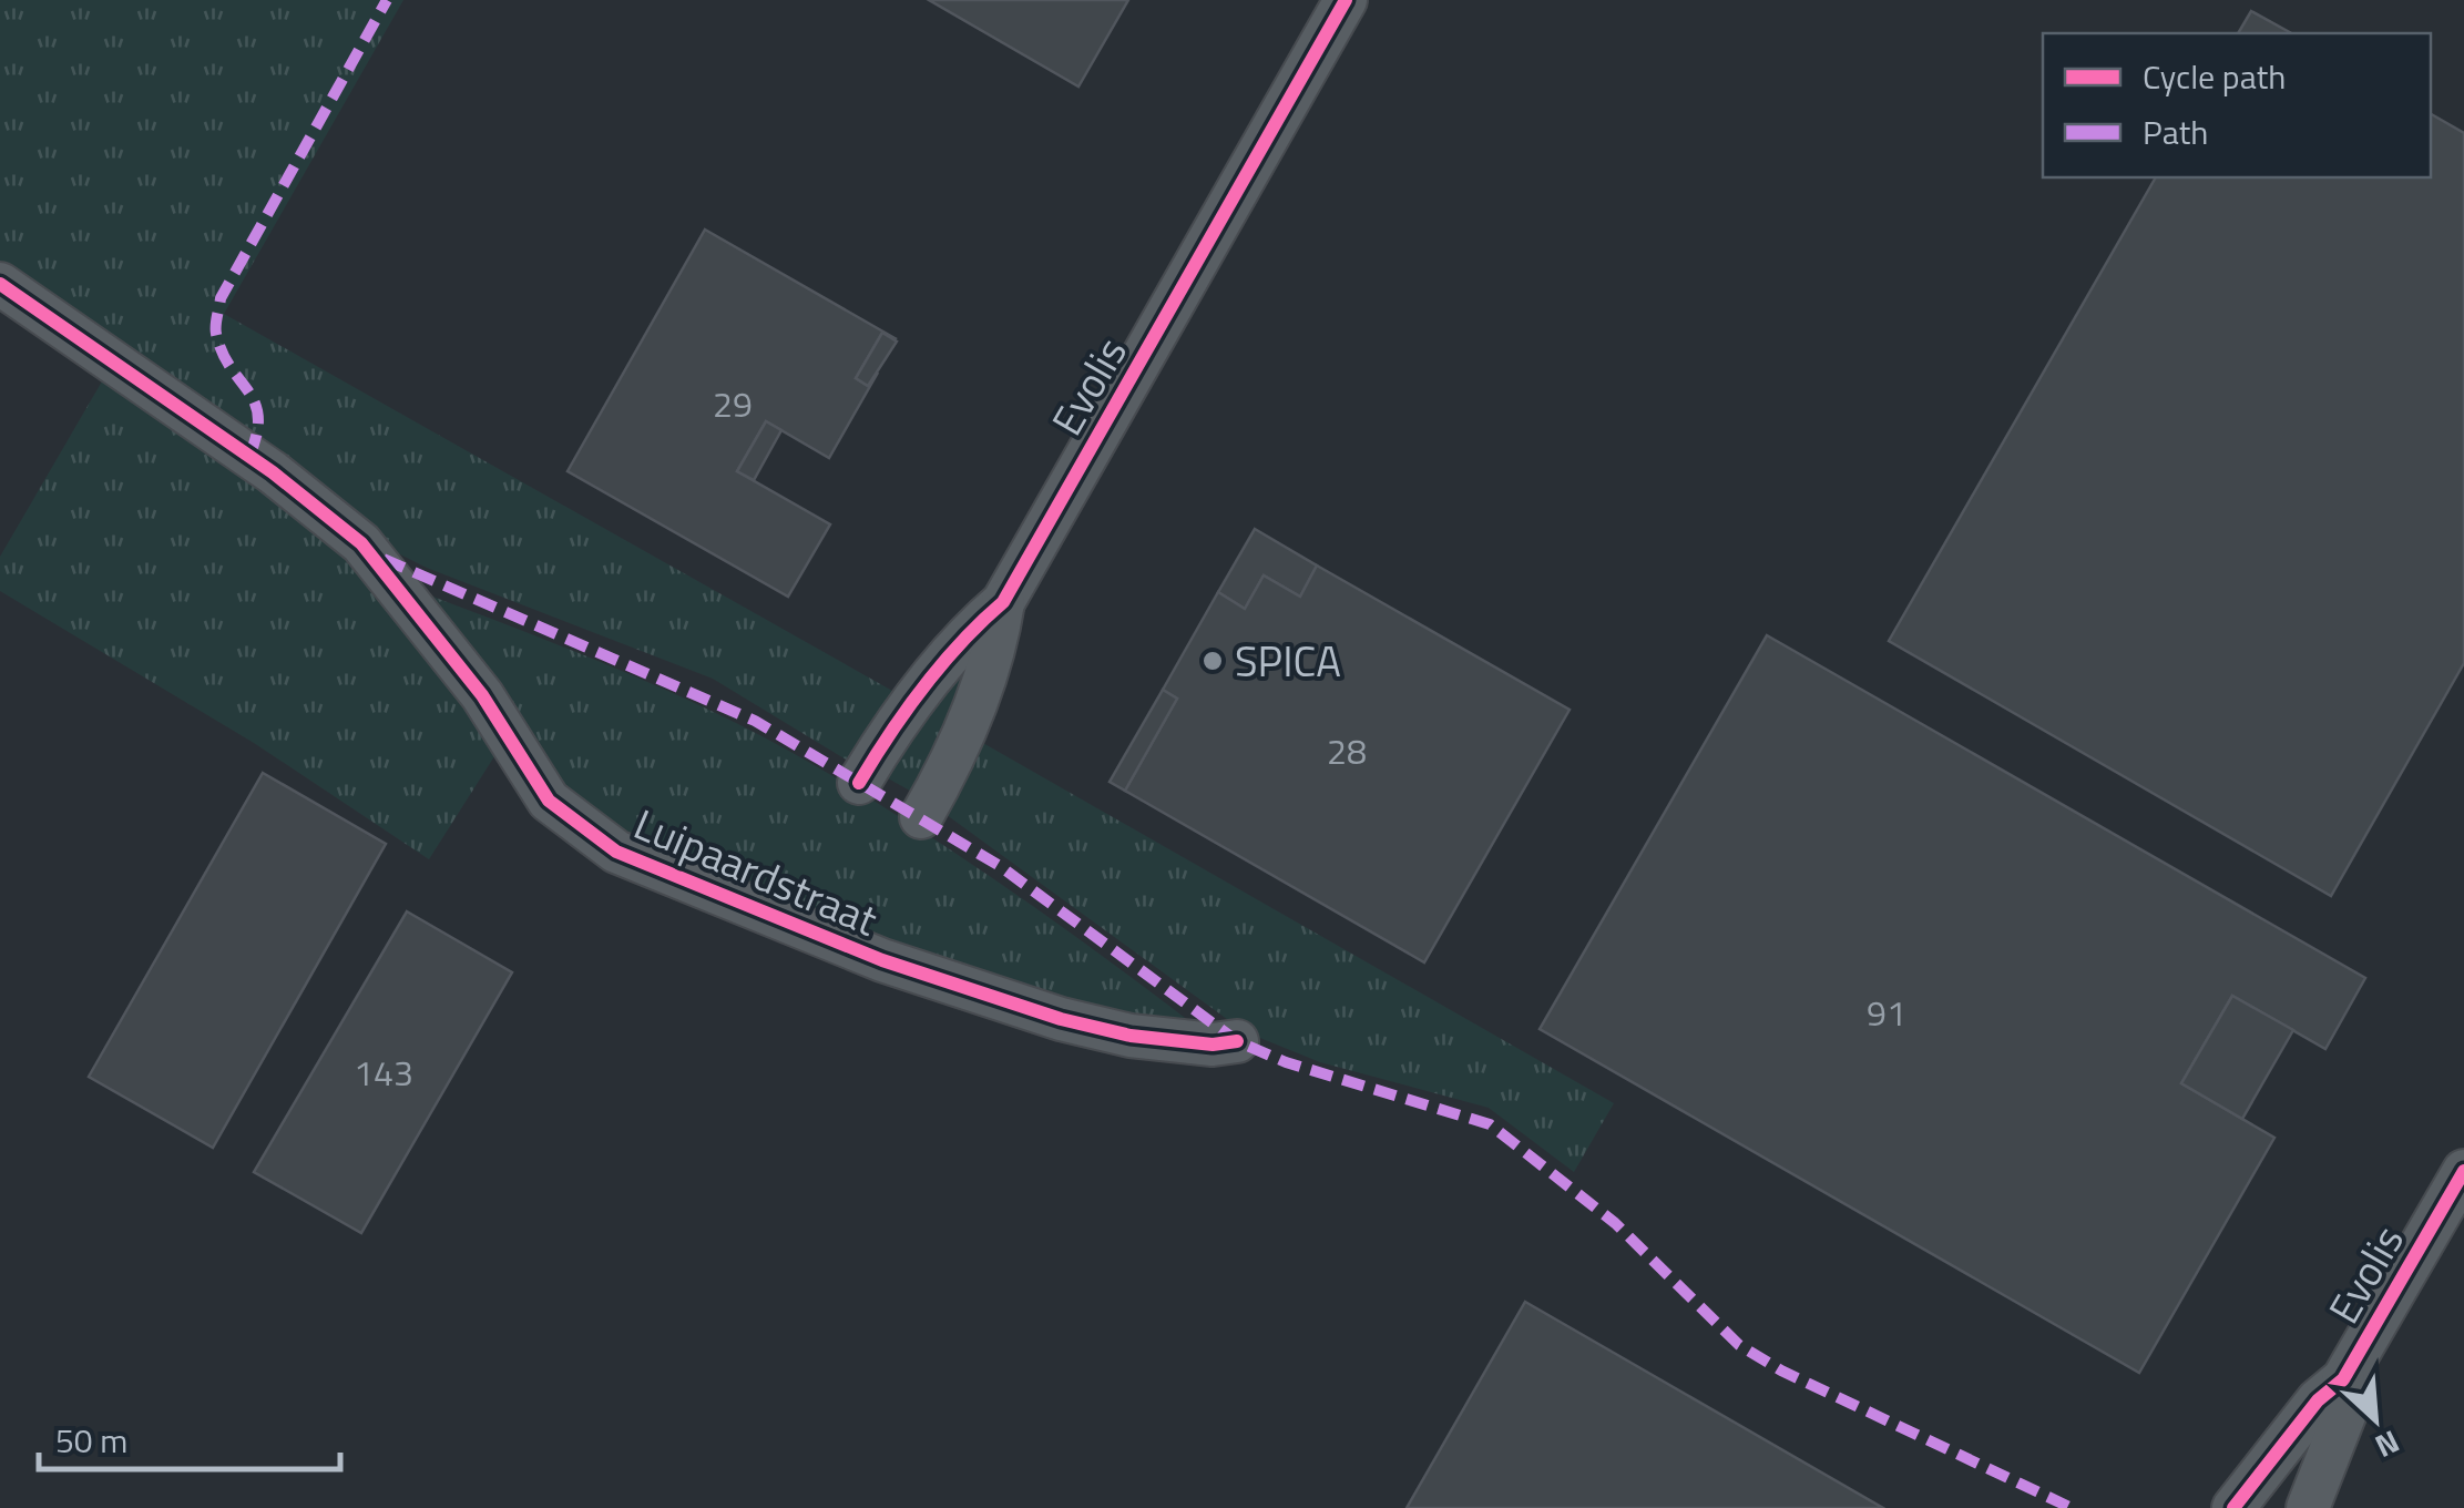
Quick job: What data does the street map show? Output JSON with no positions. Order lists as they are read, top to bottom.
{
  "streets": {
    "street": ["Evolis", "Luipaardstraat"]
  },
  "places": ["SPICA"],
  "house_numbers": [
    "29",
    "28",
    "91",
    "143"
  ],
  "legend": ["Cycle path", "Path"],
  "scale_bar": "50 m",
  "north": "bottom right"
}
